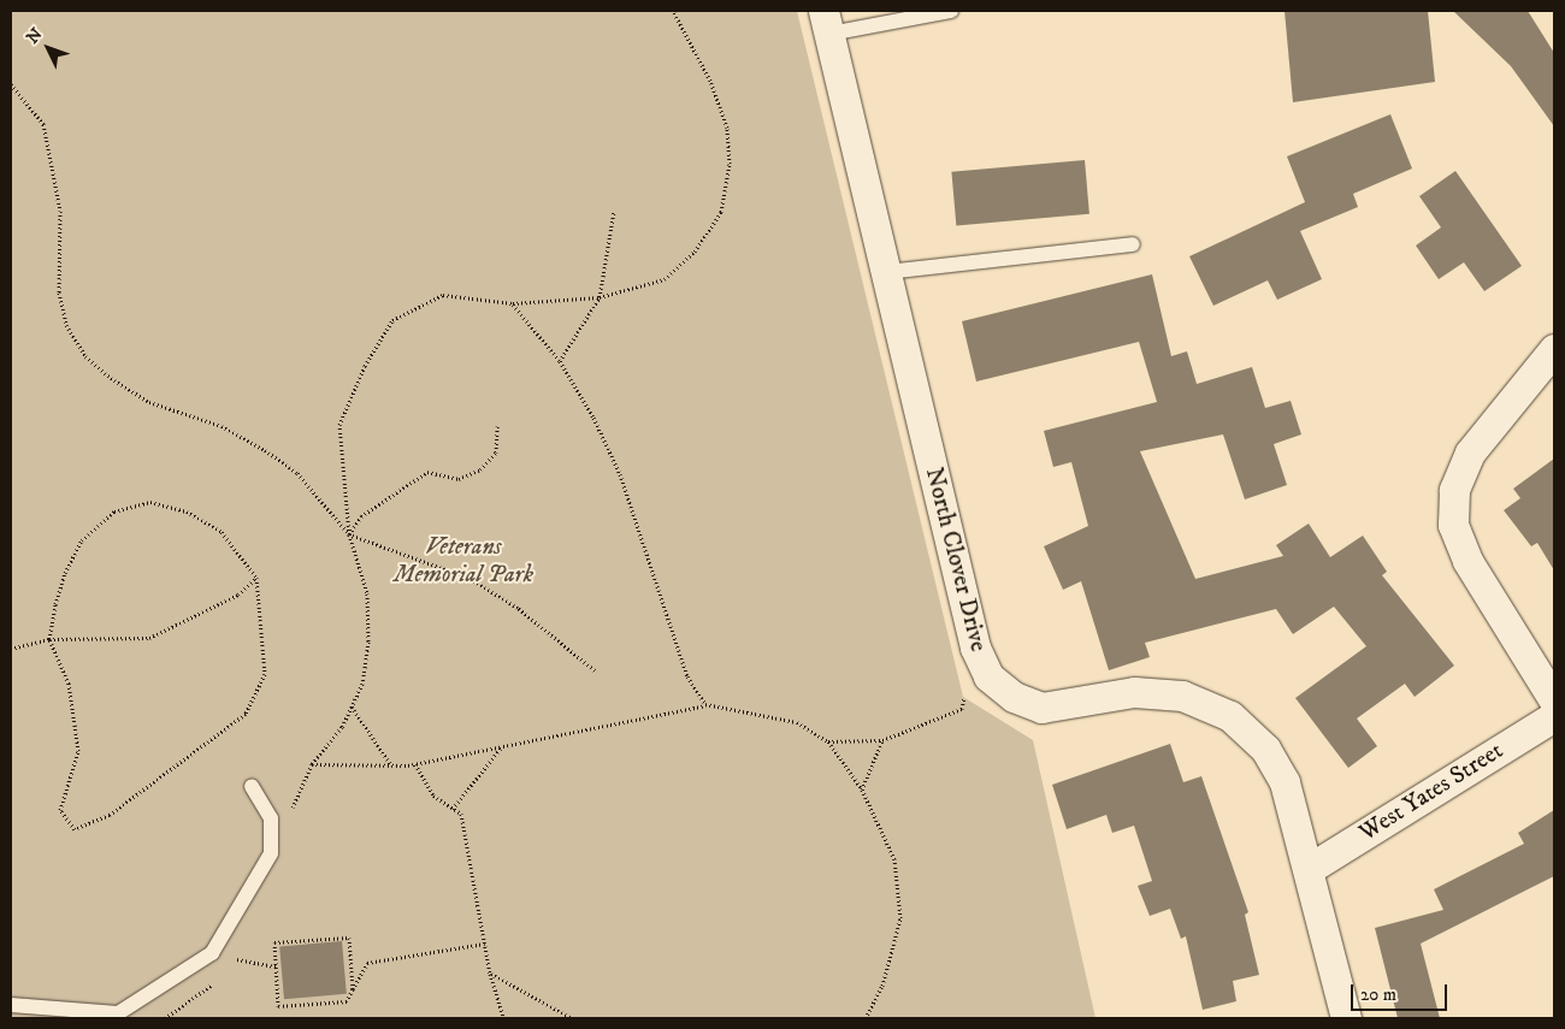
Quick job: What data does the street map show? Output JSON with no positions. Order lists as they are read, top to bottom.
{
  "streets": {
    "street": ["North Clover Drive", "West Yates Street"]
  },
  "crossings": [
    ["North Clover Drive", "West Yates Street"]
  ],
  "parks": ["Veterans Memorial Park"],
  "scale_bar": "20 m",
  "north": "top left"
}
